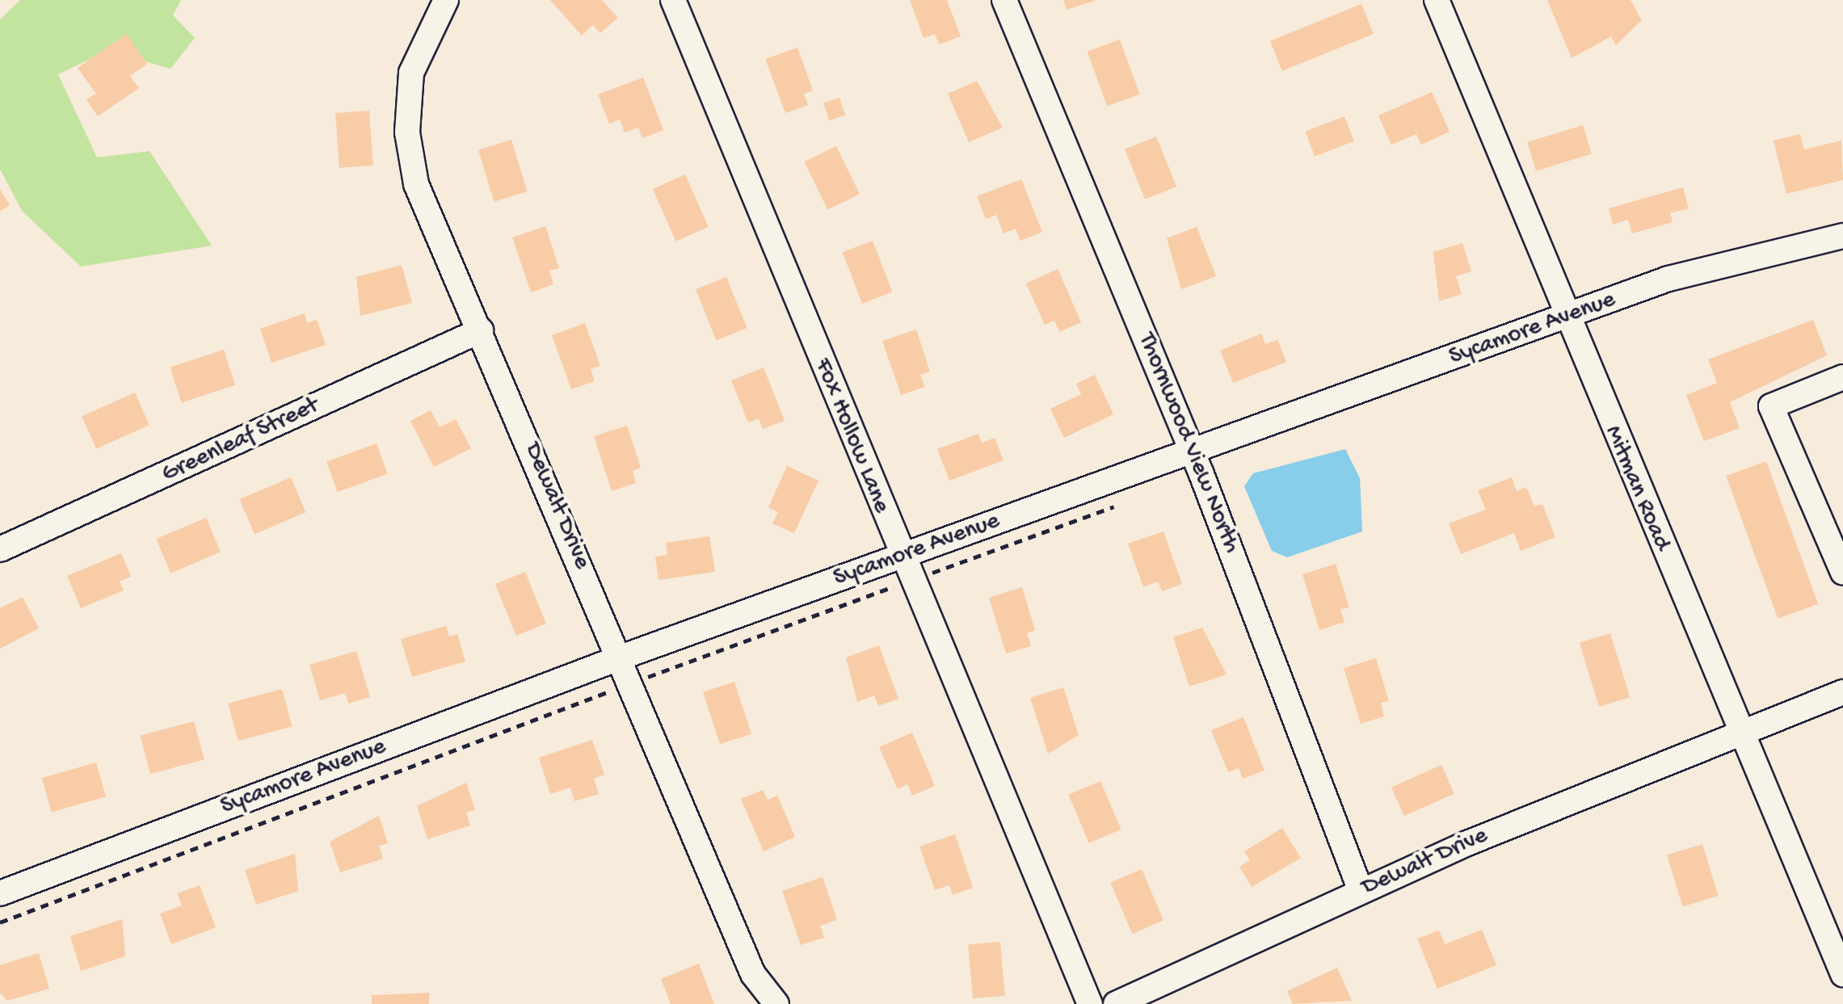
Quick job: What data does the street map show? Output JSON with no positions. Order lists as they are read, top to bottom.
{
  "streets": {
    "street": [
      "Sycamore Avenue",
      "Fox Hollow Lane",
      "Greenleaf Street",
      "Thornwood View North",
      "Mitman Road",
      "Dewalt Drive"
    ]
  },
  "crossings": [
    ["Sycamore Avenue", "Fox Hollow Lane"],
    ["Sycamore Avenue", "Thornwood View North"],
    ["Sycamore Avenue", "Mitman Road"],
    ["Sycamore Avenue", "Dewalt Drive"],
    ["Greenleaf Street", "Dewalt Drive"],
    ["Thornwood View North", "Dewalt Drive"],
    ["Mitman Road", "Dewalt Drive"]
  ]
}
